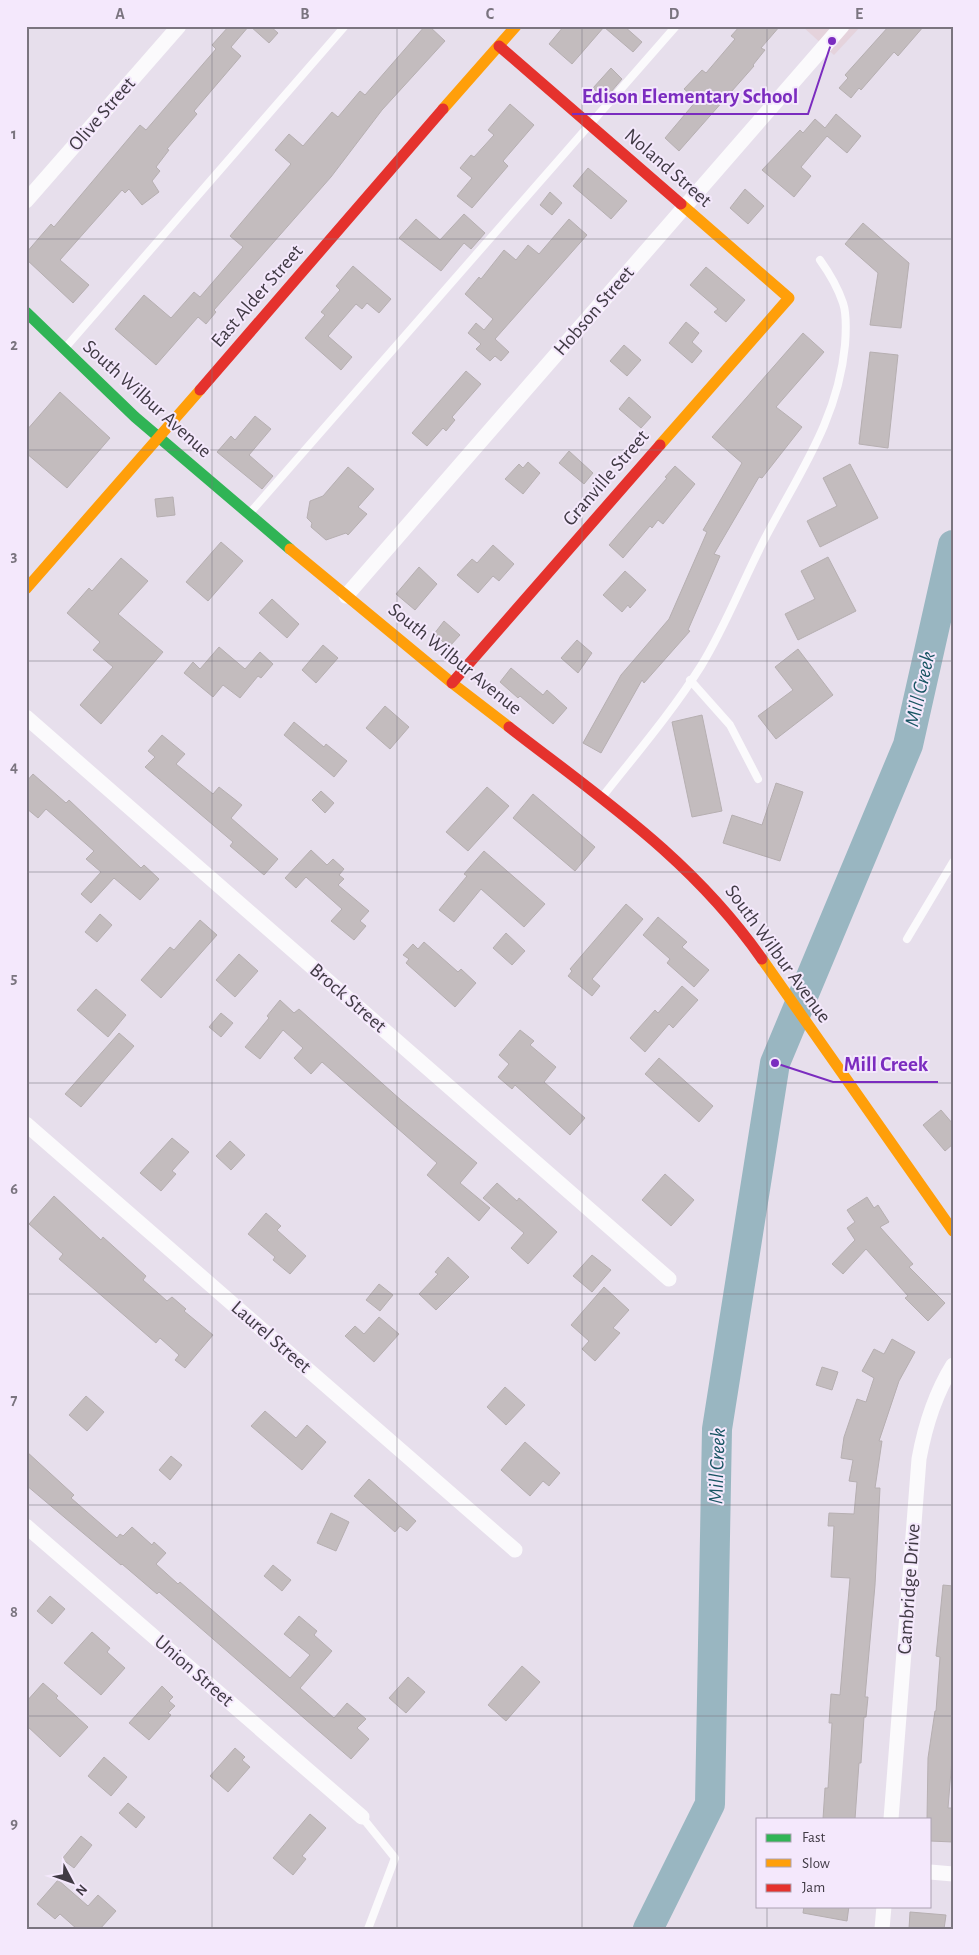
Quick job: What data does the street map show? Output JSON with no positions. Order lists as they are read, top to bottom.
{
  "streets": {
    "main road": [
      "Noland Street",
      "East Alder Street",
      "South Wilbur Avenue",
      "Granville Street"
    ],
    "street": [
      "Olive Street",
      "Hobson Street",
      "Brock Street",
      "Laurel Street",
      "Cambridge Drive",
      "Union Street"
    ]
  },
  "crossings": [
    ["Noland Street", "East Alder Street"],
    ["Noland Street", "Hobson Street"],
    ["Noland Street", "Granville Street"],
    ["East Alder Street", "South Wilbur Avenue"],
    ["Hobson Street", "South Wilbur Avenue"],
    ["South Wilbur Avenue", "Granville Street"]
  ],
  "water": ["Mill Creek"],
  "places": ["Edison Elementary School", "Mill Creek"],
  "legend": ["Fast", "Slow", "Jam"],
  "north": "bottom right",
  "grid": {
    "columns": [
      "A",
      "B",
      "C",
      "D",
      "E"
    ],
    "rows": [
      "1",
      "2",
      "3",
      "4",
      "5",
      "6",
      "7",
      "8",
      "9"
    ]
  }
}
